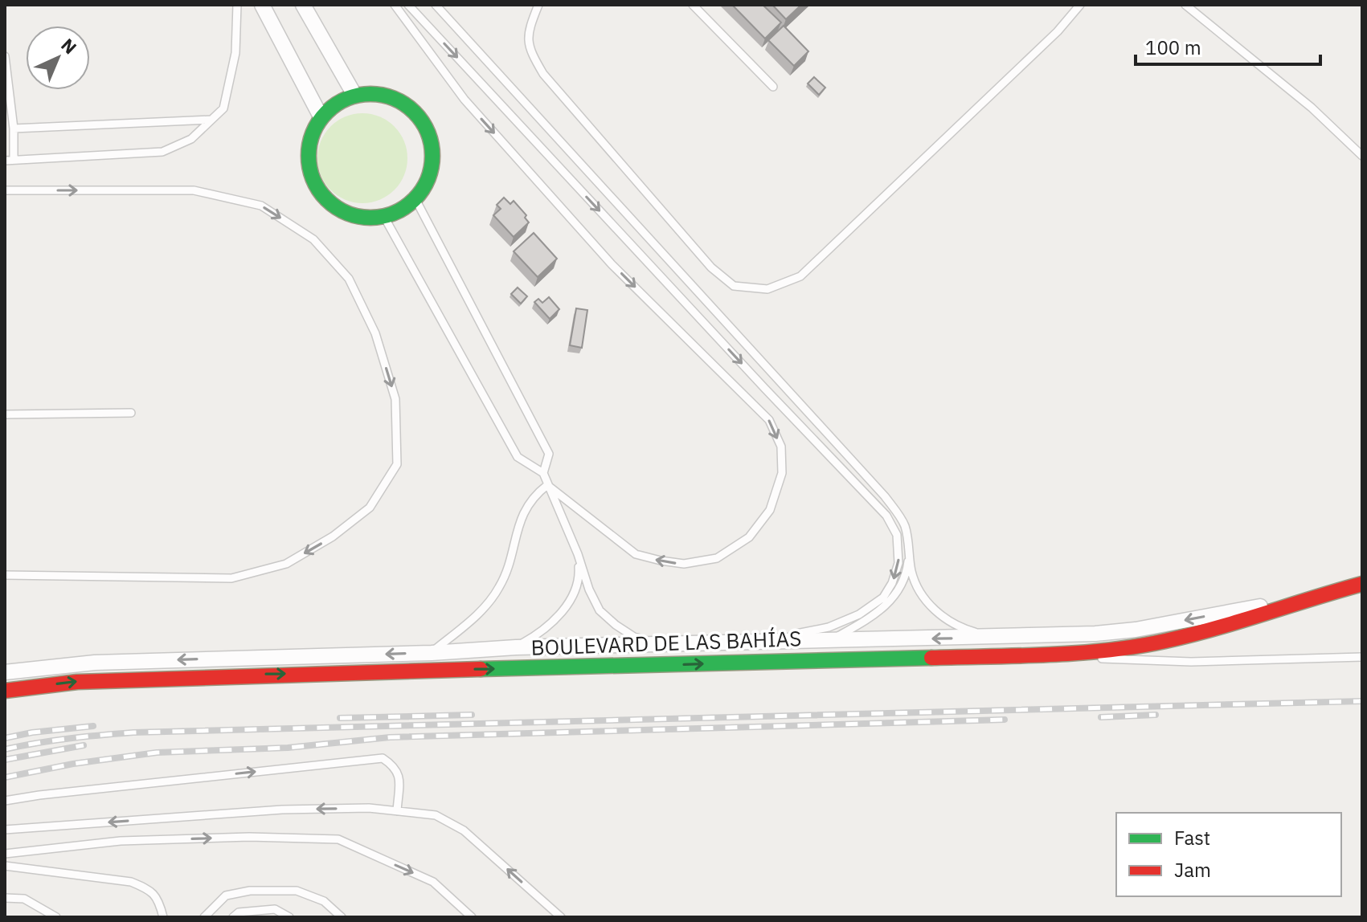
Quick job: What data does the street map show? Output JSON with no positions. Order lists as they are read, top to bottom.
{
  "streets": {
    "street": ["BOULEVARD DE LAS BAHÍAS"]
  },
  "legend": ["Fast", "Jam"],
  "scale_bar": "100 m",
  "north": "top right"
}
